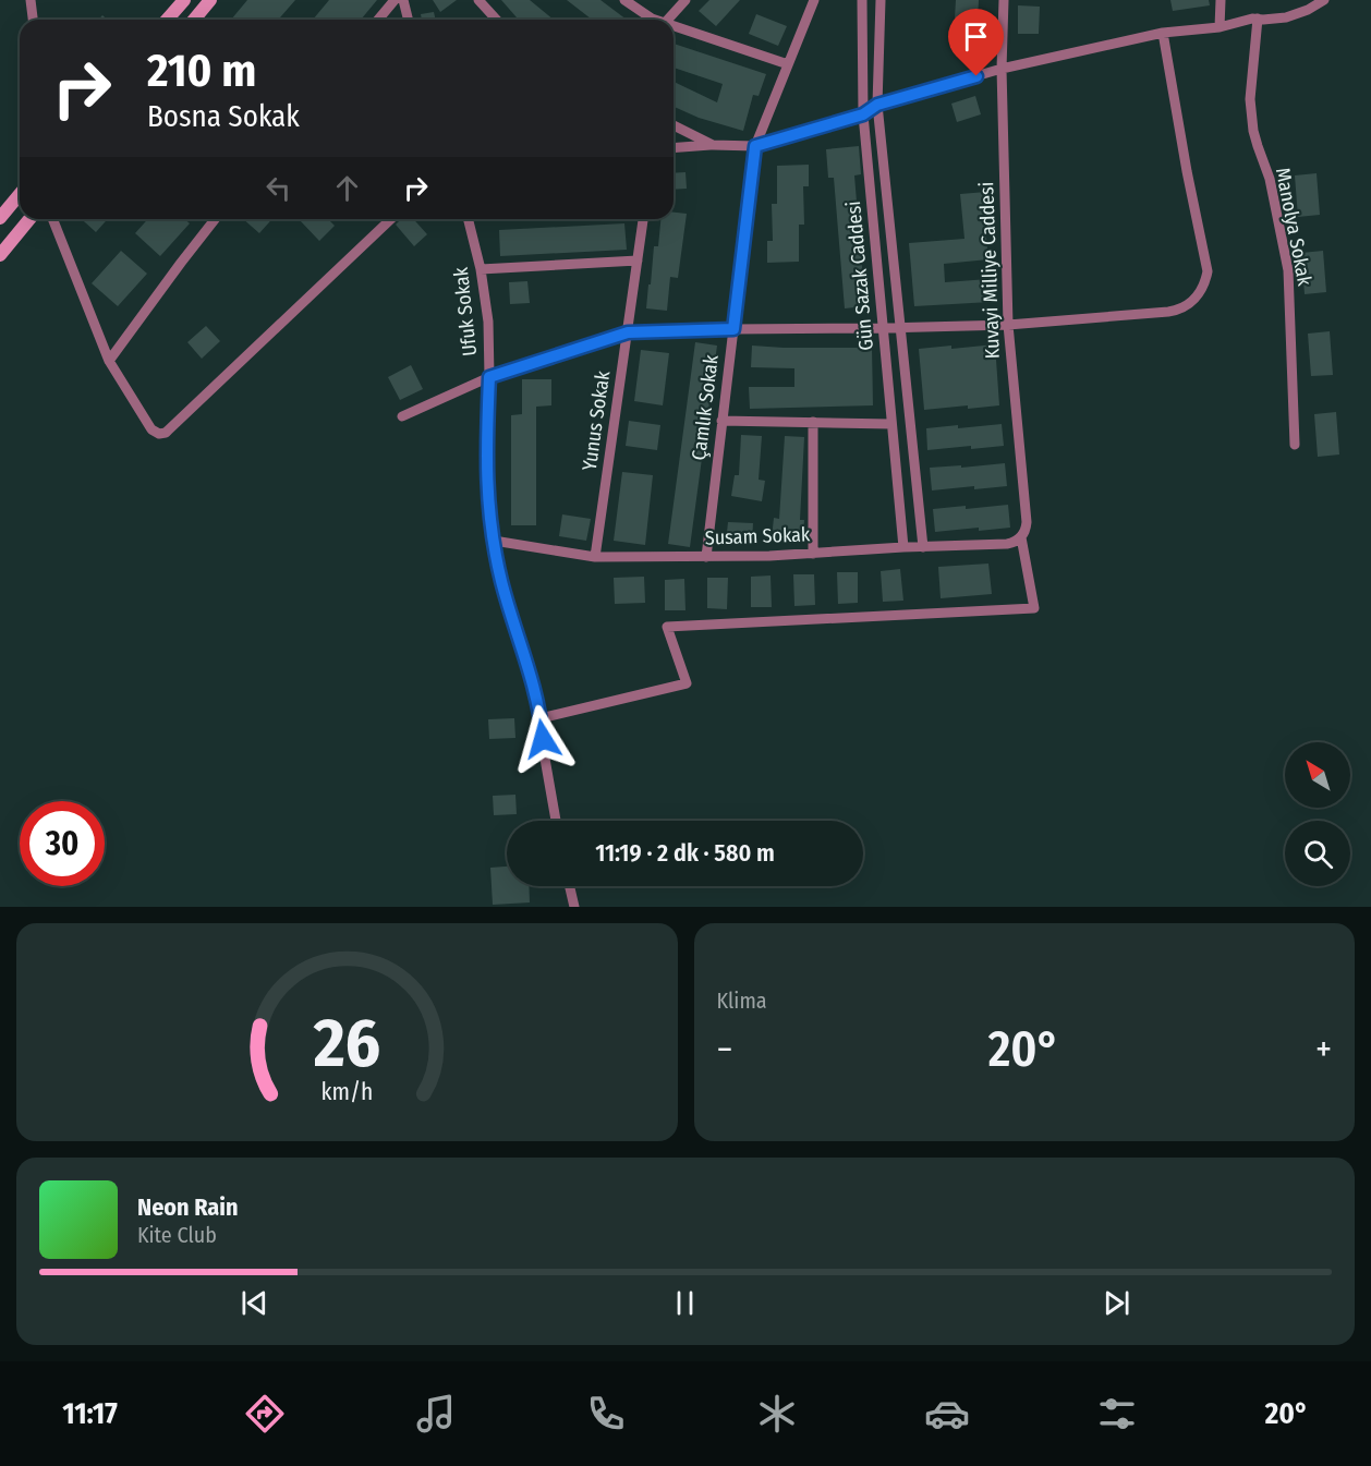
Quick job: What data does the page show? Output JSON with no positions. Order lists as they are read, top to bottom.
{
  "streets": {
    "street": [
      "Manolya Sokak",
      "Kuvayi Milliye Caddesi",
      "Gün Sazak Caddesi",
      "Ufuk Sokak",
      "Çamlık Sokak",
      "Yunus Sokak",
      "Susam Sokak"
    ]
  },
  "crossings": [
    ["Kuvayi Milliye Caddesi", "Ufuk Sokak"],
    ["Kuvayi Milliye Caddesi", "Susam Sokak"],
    ["Gün Sazak Caddesi", "Susam Sokak"],
    ["Ufuk Sokak", "Susam Sokak"],
    ["Çamlık Sokak", "Susam Sokak"],
    ["Yunus Sokak", "Susam Sokak"]
  ],
  "north": "top left",
  "page": {
    "turn": ["210 m", "Bosna Sokak"],
    "limit": "30",
    "trip": "11:19 · 2 dk · 580 m",
    "tile": "Klima",
    "heat": ["−", "20°", "+"],
    "song": ["Neon Rain", "Kite Club"],
    "tabs": ["11:17", "20°"],
    "gauge": ["26", "km/h"]
  }
}
